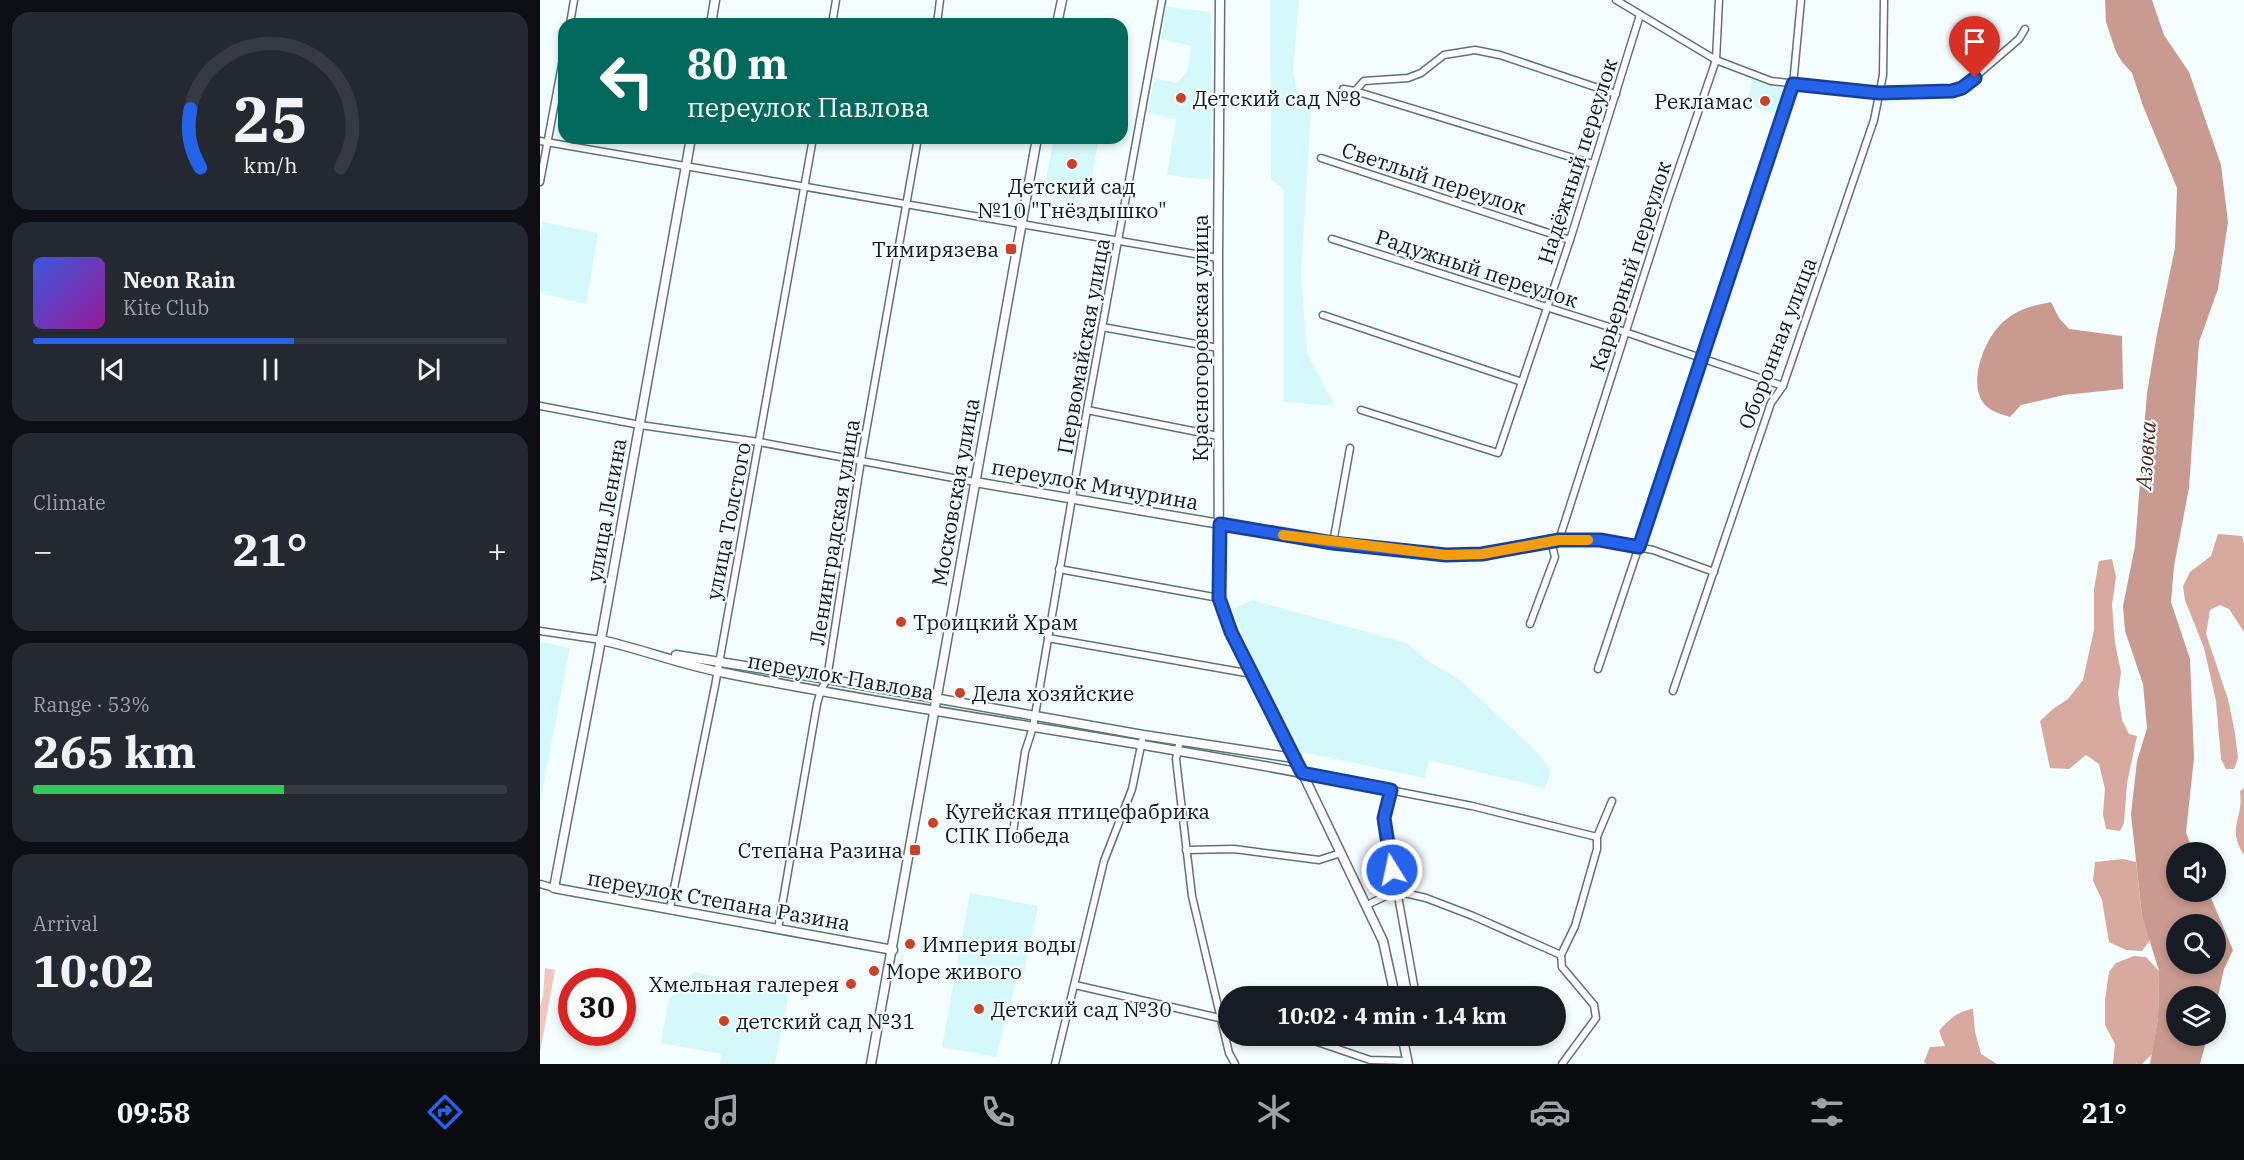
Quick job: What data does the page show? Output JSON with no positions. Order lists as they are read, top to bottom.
{
  "streets": {
    "street": [
      "Надёжный переулок",
      "Светлый переулок",
      "Карьерный переулок",
      "Радужный переулок",
      "Красногоровская улица",
      "Оборонная улица",
      "Первомайская улица",
      "переулок Мичурина",
      "Московская улица",
      "улица Ленина",
      "улица Толстого",
      "Ленинградская улица",
      "переулок Павлова",
      "переулок Степана Разина"
    ]
  },
  "crossings": [
    ["Надёжный переулок", "Светлый переулок"],
    ["Надёжный переулок", "Радужный переулок"],
    ["Карьерный переулок", "Радужный переулок"],
    ["Карьерный переулок", "переулок Мичурина"],
    ["Радужный переулок", "Оборонная улица"],
    ["Красногоровская улица", "переулок Мичурина"],
    ["Красногоровская улица", "переулок Павлова"],
    ["Оборонная улица", "переулок Мичурина"],
    ["Первомайская улица", "переулок Мичурина"],
    ["Первомайская улица", "переулок Павлова"],
    ["переулок Мичурина", "Московская улица"],
    ["переулок Мичурина", "улица Ленина"],
    ["переулок Мичурина", "улица Толстого"],
    ["переулок Мичурина", "Ленинградская улица"],
    ["Московская улица", "переулок Павлова"],
    ["Московская улица", "переулок Степана Разина"],
    ["улица Ленина", "переулок Павлова"],
    ["улица Ленина", "переулок Степана Разина"],
    ["улица Толстого", "переулок Павлова"],
    ["улица Толстого", "переулок Степана Разина"],
    ["Ленинградская улица", "переулок Павлова"],
    ["Ленинградская улица", "переулок Степана Разина"]
  ],
  "water": ["Азовка"],
  "places": {
    "other": [
      "Детский сад №8",
      "Рекламас",
      "Детский сад №10 \"Гнёздышко\"",
      "Троицкий Храм",
      "Дела хозяйские",
      "Кугейская птицефабрика СПК Победа",
      "Империя воды",
      "Море живого",
      "Хмельная галерея",
      "Детский сад №30",
      "детский сад №31"
    ],
    "transit": ["Тимирязева", "Степана Разина"]
  },
  "page": {
    "turn": ["80 m", "переулок Павлова"],
    "song": ["Neon Rain", "Kite Club"],
    "tile": [
      "Climate",
      ["Range · 53%", "265 km"],
      ["Arrival", "10:02"]
    ],
    "heat": ["−", "21°", "+"],
    "limit": "30",
    "trip": "10:02 · 4 min · 1.4 km",
    "tabs": ["09:58", "21°"],
    "gauge": ["25", "km/h"]
  }
}
